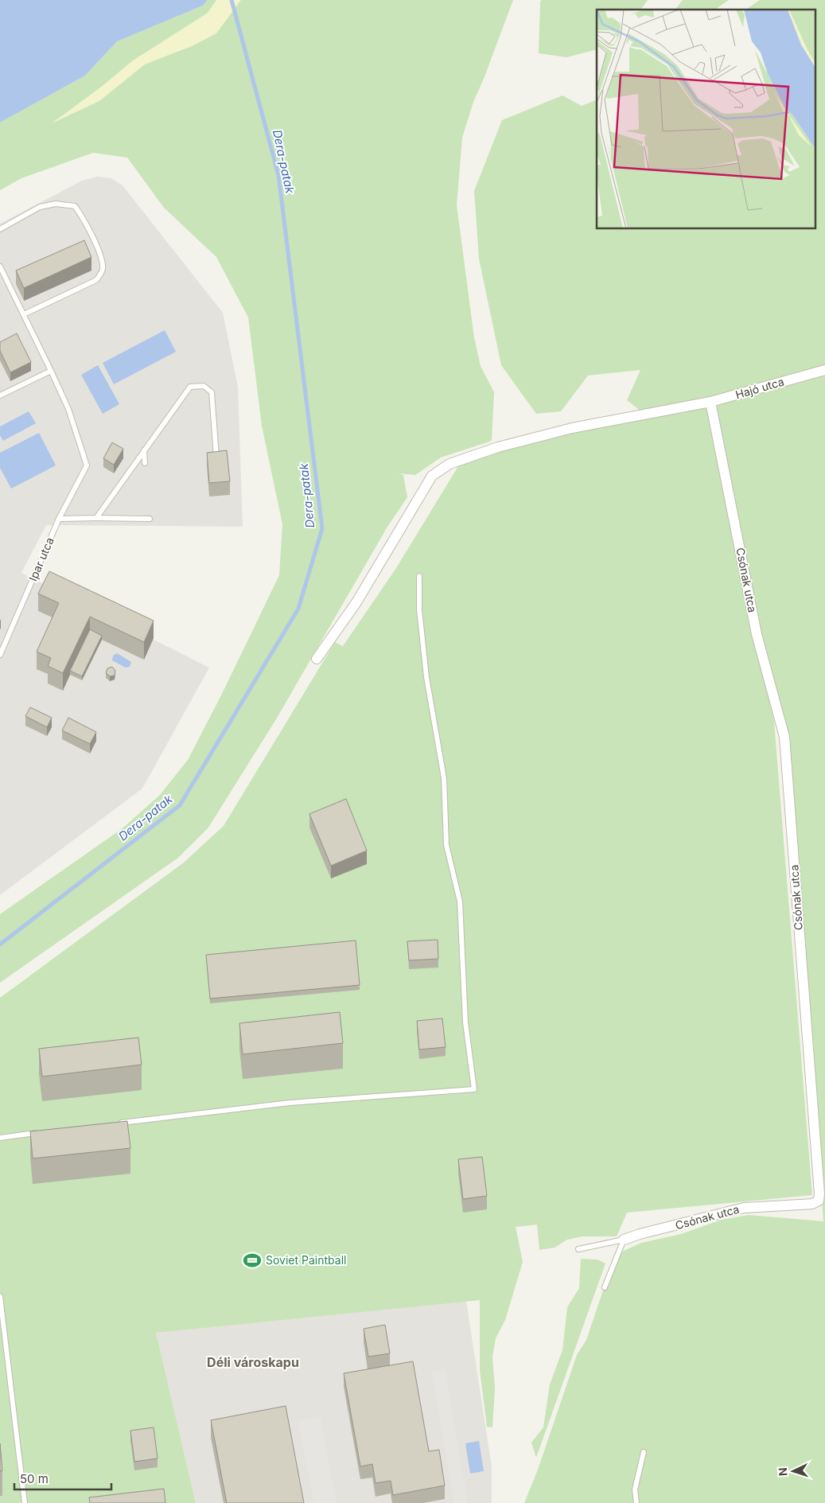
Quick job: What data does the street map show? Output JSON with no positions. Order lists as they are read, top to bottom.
{
  "streets": {
    "street": ["Hajó utca", "Csónak utca"],
    "lane": ["Ipar utca"]
  },
  "crossings": [
    ["Hajó utca", "Csónak utca"]
  ],
  "districts": ["Déli városkapu"],
  "water": ["Dera-patak"],
  "places": {
    "sports": ["Soviet Paintball"]
  },
  "scale_bar": "50 m",
  "north": "left"
}
